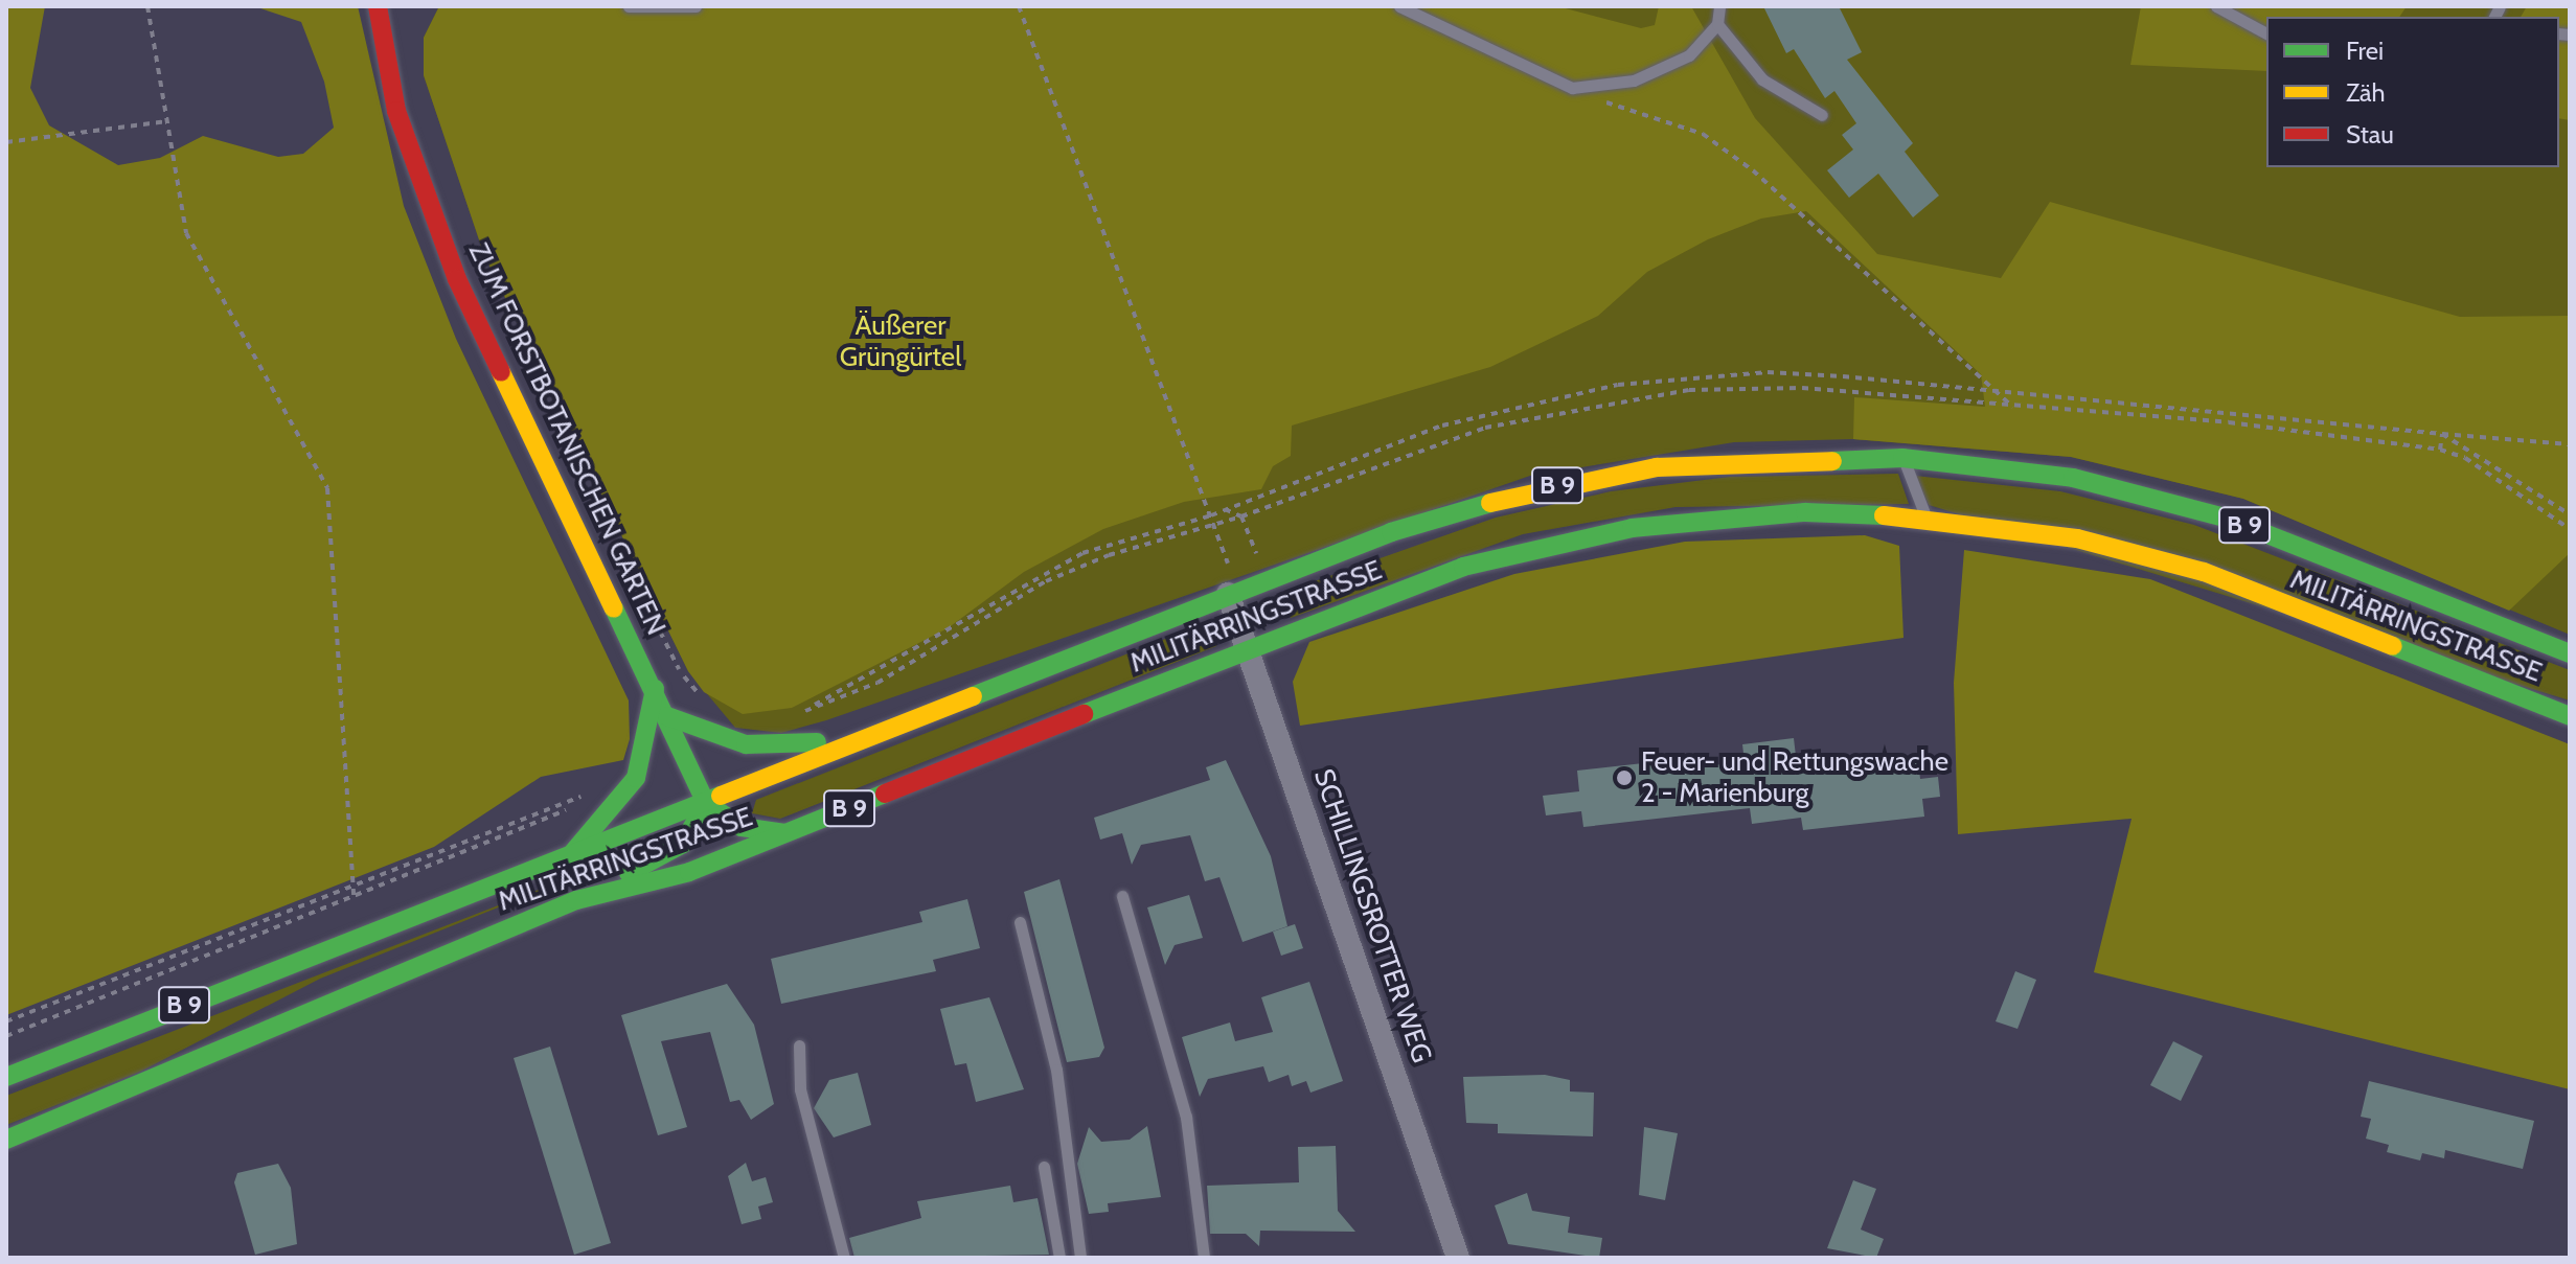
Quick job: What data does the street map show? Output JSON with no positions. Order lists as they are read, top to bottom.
{
  "streets": {
    "main road": ["ZUM FORSTBOTANISCHEN GARTEN", "B 9", "MILITÄRRINGSTRASSE"],
    "street": ["SCHILLINGSROTTER WEG"]
  },
  "crossings": [
    ["ZUM FORSTBOTANISCHEN GARTEN", "B 9"],
    ["ZUM FORSTBOTANISCHEN GARTEN", "MILITÄRRINGSTRASSE"],
    ["B 9", "MILITÄRRINGSTRASSE"],
    ["MILITÄRRINGSTRASSE", "SCHILLINGSROTTER WEG"]
  ],
  "parks": ["Äußerer Grüngürtel"],
  "places": ["Feuer- und Rettungswache 2 - Marienburg"],
  "legend": ["Frei", "Zäh", "Stau"]
}
